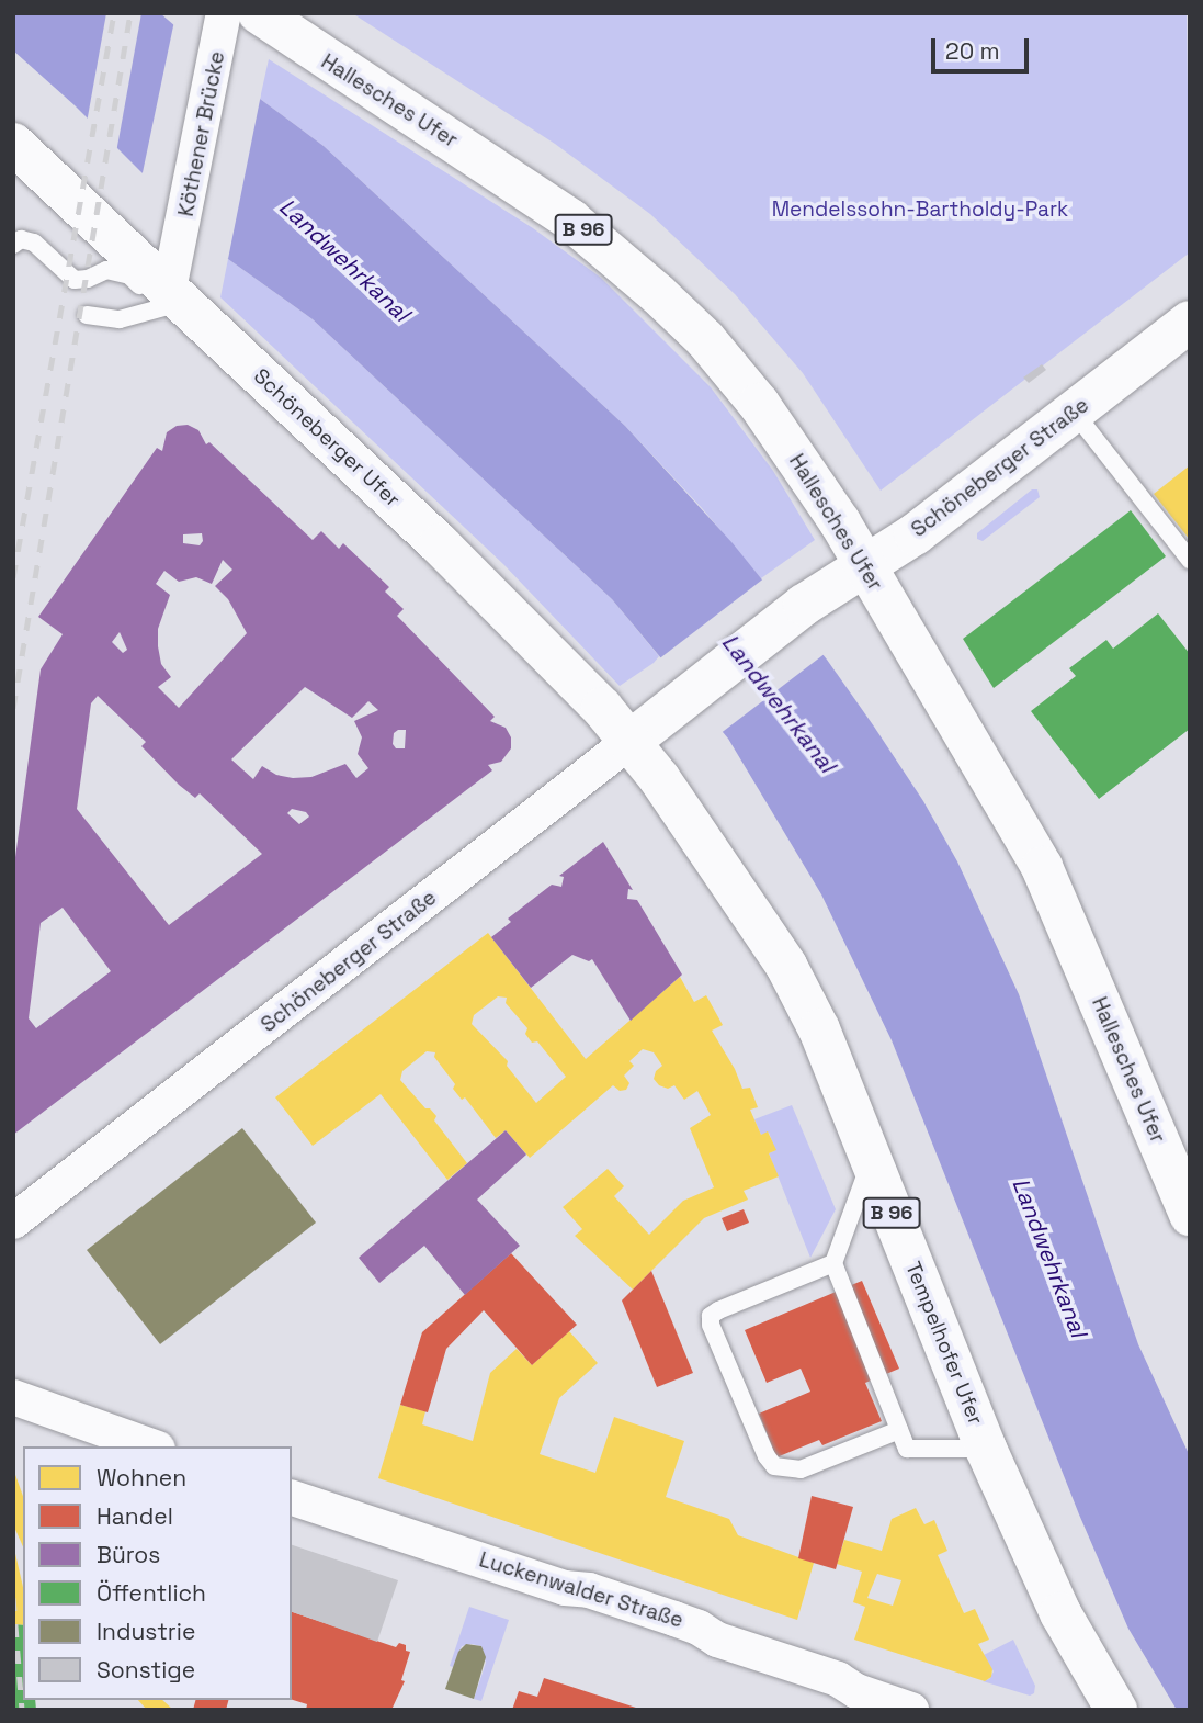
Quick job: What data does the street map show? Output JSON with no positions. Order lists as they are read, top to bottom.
{
  "streets": {
    "main road": [
      "Hallesches Ufer",
      "B 96",
      "Schöneberger Ufer",
      "Schöneberger Straße",
      "Tempelhofer Ufer"
    ],
    "street": ["Köthener Brücke", "Luckenwalder Straße"]
  },
  "crossings": [
    ["Hallesches Ufer", "Köthener Brücke"],
    ["Hallesches Ufer", "Schöneberger Straße"],
    ["Köthener Brücke", "Schöneberger Ufer"],
    ["Schöneberger Ufer", "Schöneberger Straße"],
    ["Schöneberger Ufer", "Tempelhofer Ufer"],
    ["Schöneberger Straße", "Tempelhofer Ufer"]
  ],
  "water": ["Landwehrkanal"],
  "parks": ["Mendelssohn-Bartholdy-Park"],
  "legend": [
    "Wohnen",
    "Handel",
    "Büros",
    "Öffentlich",
    "Industrie",
    "Sonstige"
  ],
  "scale_bar": "20 m"
}
